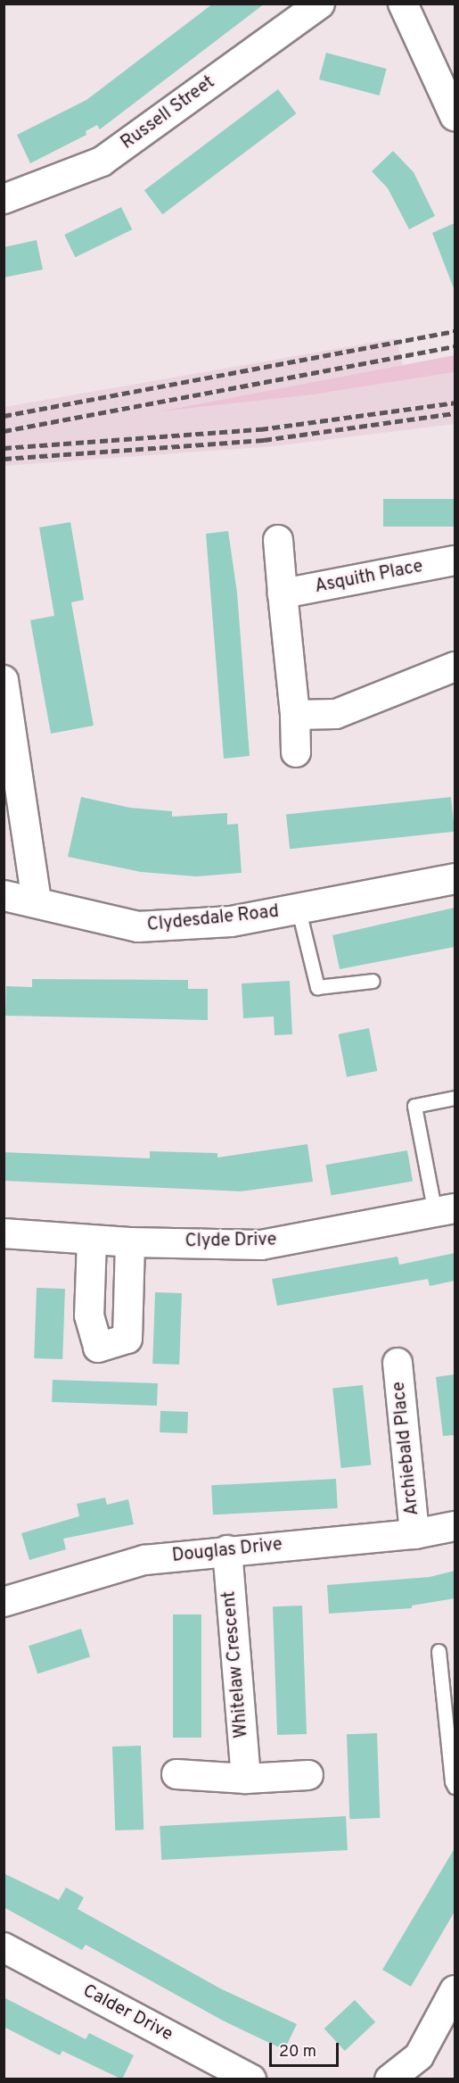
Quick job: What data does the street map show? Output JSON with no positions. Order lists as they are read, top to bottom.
{
  "streets": {
    "main road": ["Clydesdale Road"],
    "street": [
      "Russell Street",
      "Asquith Place",
      "Clyde Drive",
      "Archiebald Place",
      "Douglas Drive",
      "Whitelaw Crescent",
      "Calder Drive"
    ]
  },
  "crossings": [
    ["Archiebald Place", "Douglas Drive"],
    ["Douglas Drive", "Whitelaw Crescent"]
  ],
  "scale_bar": "20 m"
}
